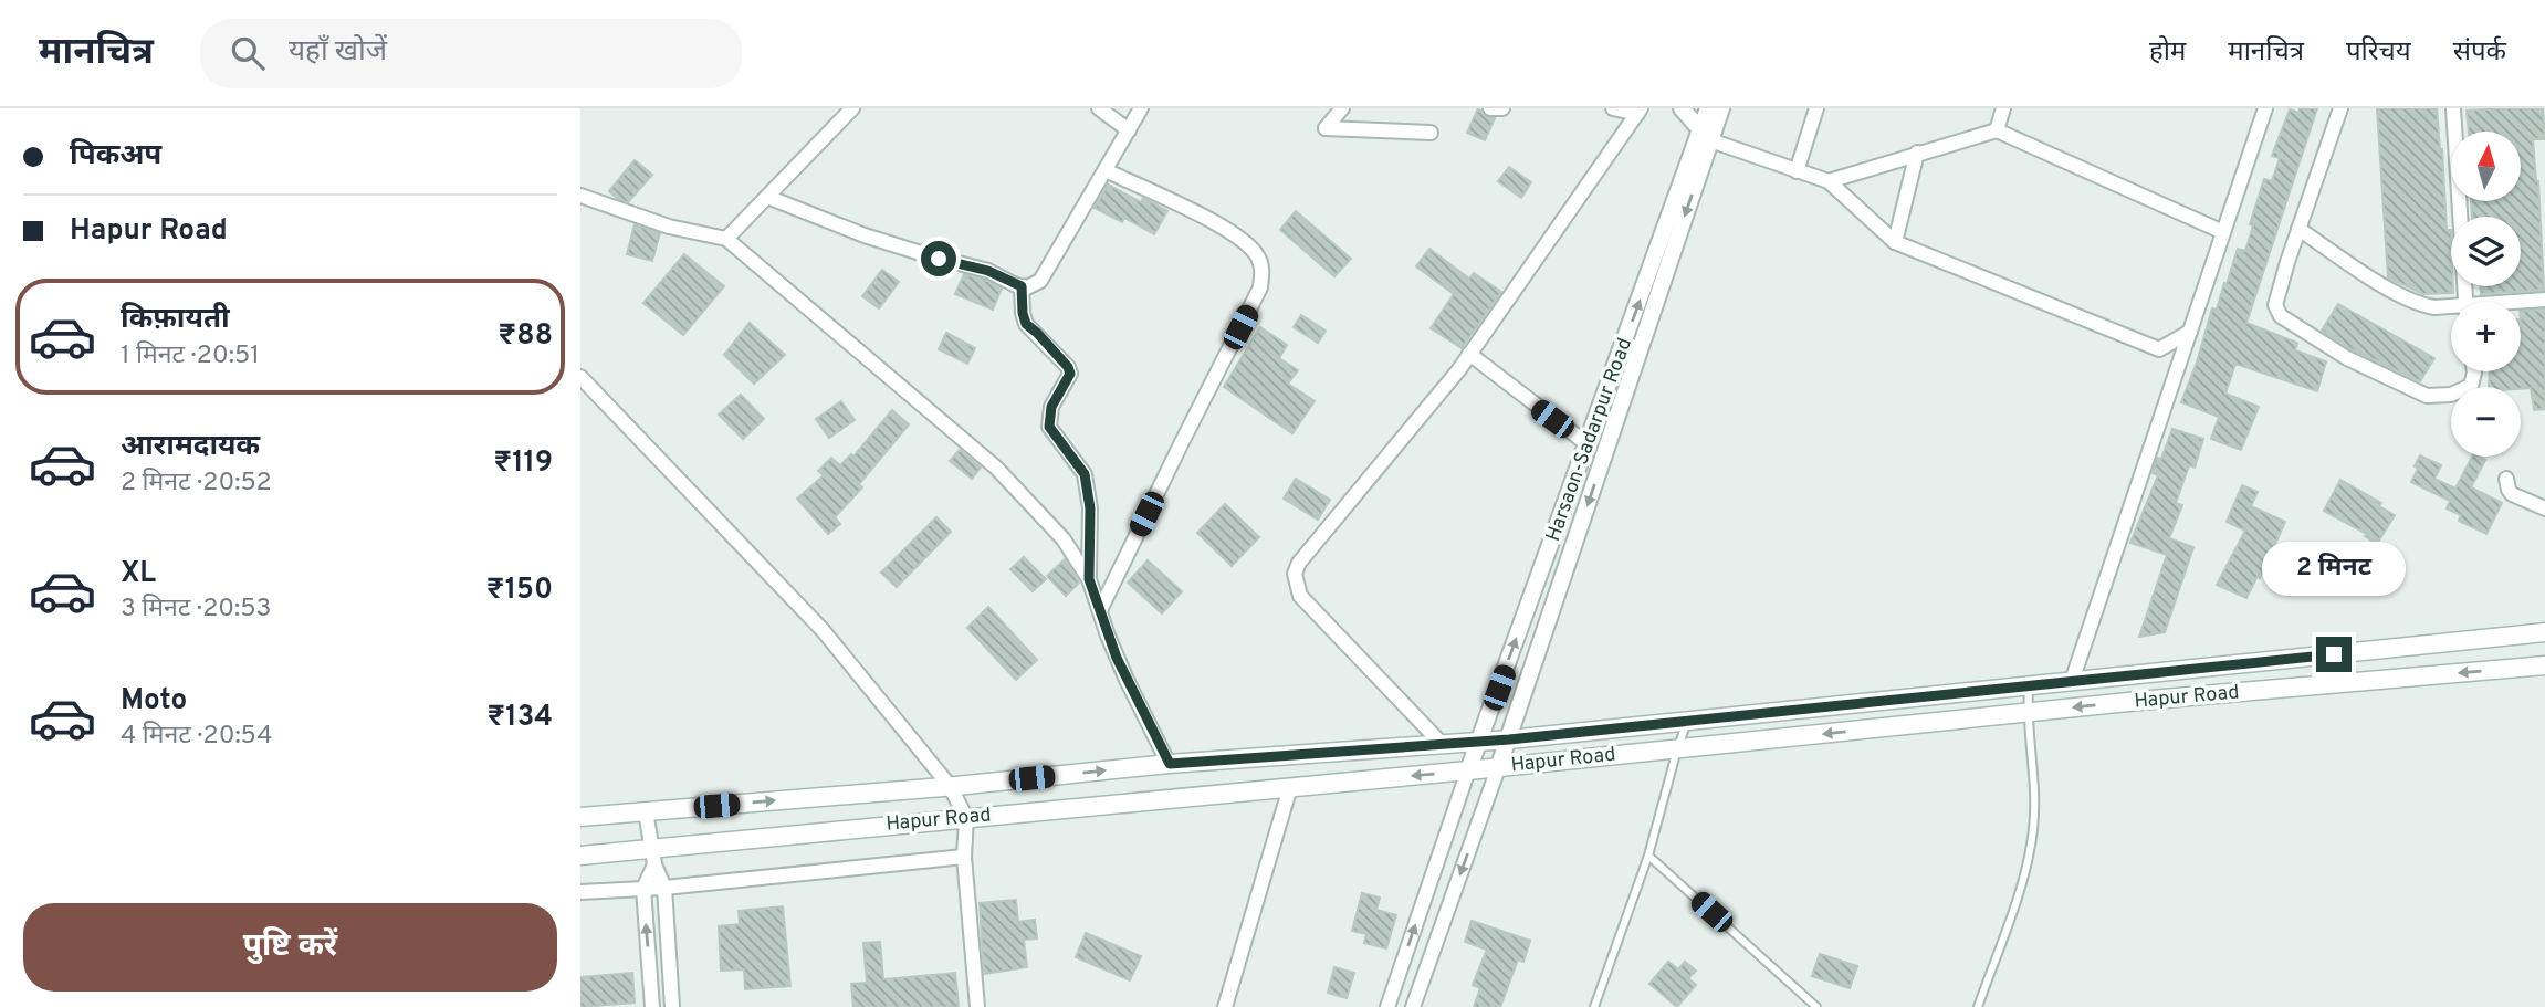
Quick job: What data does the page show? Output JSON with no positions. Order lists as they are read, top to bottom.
{
  "streets": {
    "main road": ["Hapur Road"],
    "street": ["Harsaon-Sadarpur Road"]
  },
  "crossings": [
    ["Harsaon-Sadarpur Road", "Hapur Road"]
  ],
  "north": "top",
  "page": {
    "header": "मानचित्र",
    "search": "यहाँ खोजें",
    "nav": [
      "होम",
      "मानचित्र",
      "परिचय",
      "संपर्क"
    ],
    "banner": ["पिकअप", "Hapur Road"],
    "map_buttons": ["+", "−"],
    "list": [
      {
        "name": "किफ़ायती",
        "note": "1 मिनट · 20:51",
        "value": "₹88"
      },
      {
        "name": "आरामदायक",
        "note": "2 मिनट · 20:52",
        "value": "₹119"
      },
      {
        "name": "XL",
        "note": "3 मिनट · 20:53",
        "value": "₹150"
      },
      {
        "name": "Moto",
        "note": "4 मिनट · 20:54",
        "value": "₹134"
      }
    ],
    "bubble": "2 मिनट",
    "buttons": "पुष्टि करें"
  }
}
